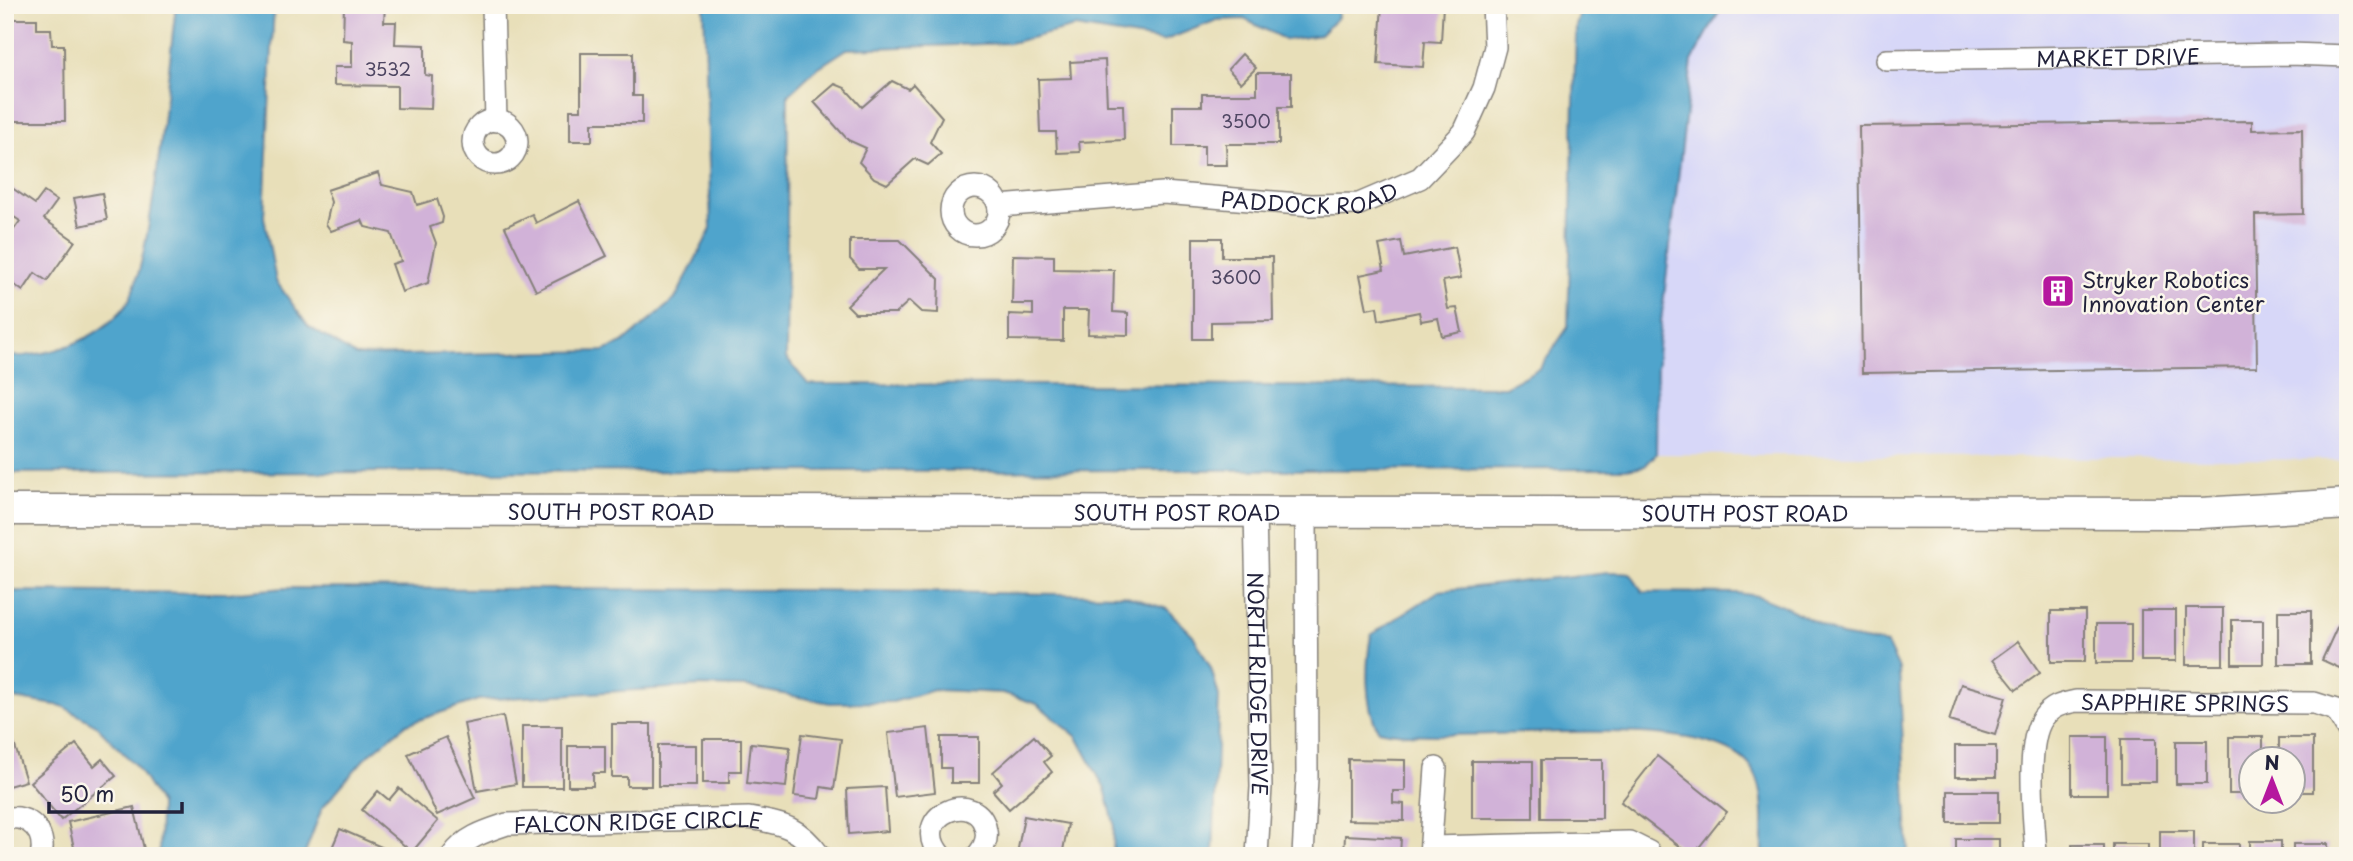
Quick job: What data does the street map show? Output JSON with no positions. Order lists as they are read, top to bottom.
{
  "streets": {
    "street": [
      "MARKET DRIVE",
      "PADDOCK ROAD",
      "SOUTH POST ROAD",
      "NORTH RIDGE DRIVE",
      "SAPPHIRE SPRINGS",
      "FALCON RIDGE CIRCLE"
    ]
  },
  "crossings": [
    ["SOUTH POST ROAD", "NORTH RIDGE DRIVE"]
  ],
  "places": {
    "building": ["Stryker Robotics Innovation Center"]
  },
  "house_numbers": ["3532", "3500", "3600"],
  "scale_bar": "50 m",
  "north": "top"
}
